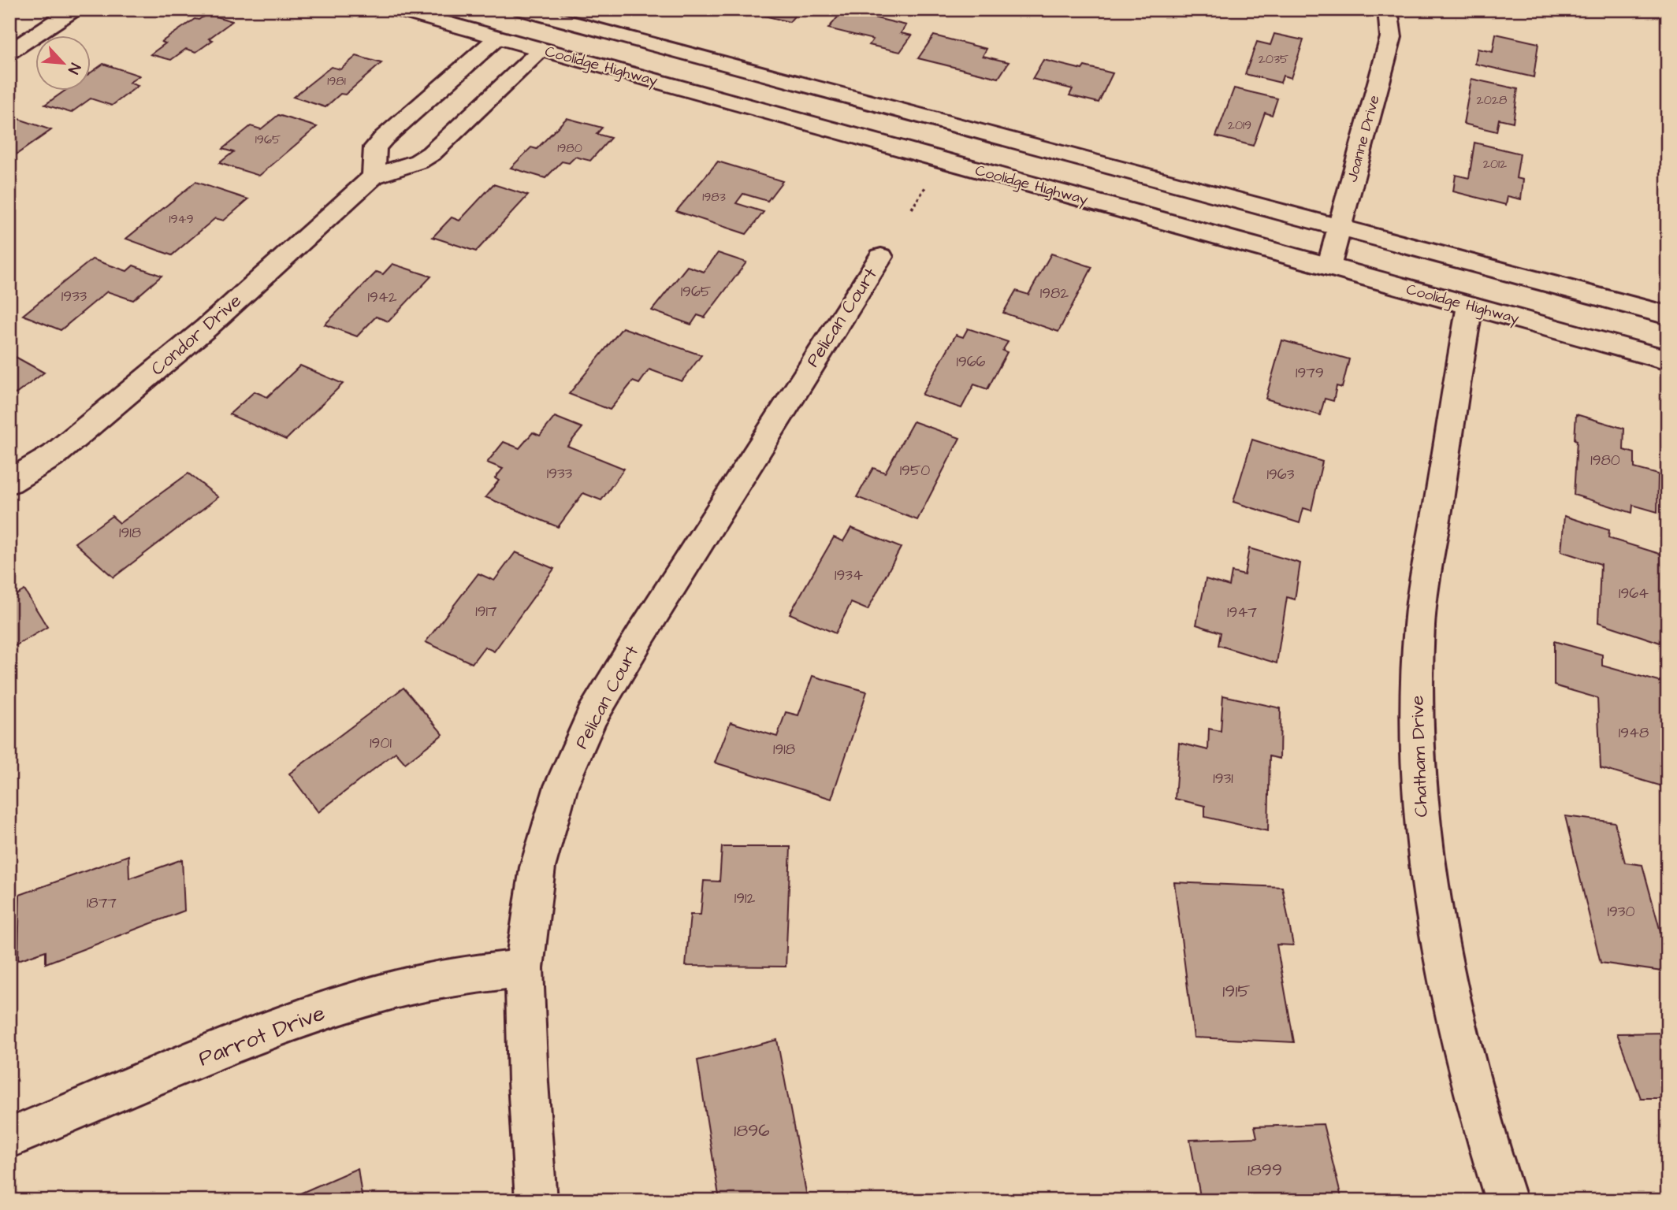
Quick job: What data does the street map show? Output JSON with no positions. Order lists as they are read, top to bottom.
{
  "streets": {
    "street": [
      "Coolidge Highway",
      "Joanne Drive",
      "Pelican Court",
      "Condor Drive",
      "Chatham Drive",
      "Parrot Drive"
    ]
  },
  "crossings": [
    ["Coolidge Highway", "Joanne Drive"],
    ["Coolidge Highway", "Condor Drive"],
    ["Coolidge Highway", "Chatham Drive"],
    ["Pelican Court", "Parrot Drive"]
  ],
  "house_numbers": [
    "2035",
    "1981",
    "2028",
    "2019",
    "1965",
    "1980",
    "2012",
    "1983",
    "1949",
    "1965",
    "1982",
    "1933",
    "1942",
    "1966",
    "1979",
    "1980",
    "1950",
    "1933",
    "1963",
    "1918",
    "1934",
    "1964",
    "1917",
    "1947",
    "1948",
    "1901",
    "1918",
    "1931",
    "1912",
    "1877",
    "1930",
    "1915",
    "1896",
    "1899"
  ],
  "north": "bottom right"
}
